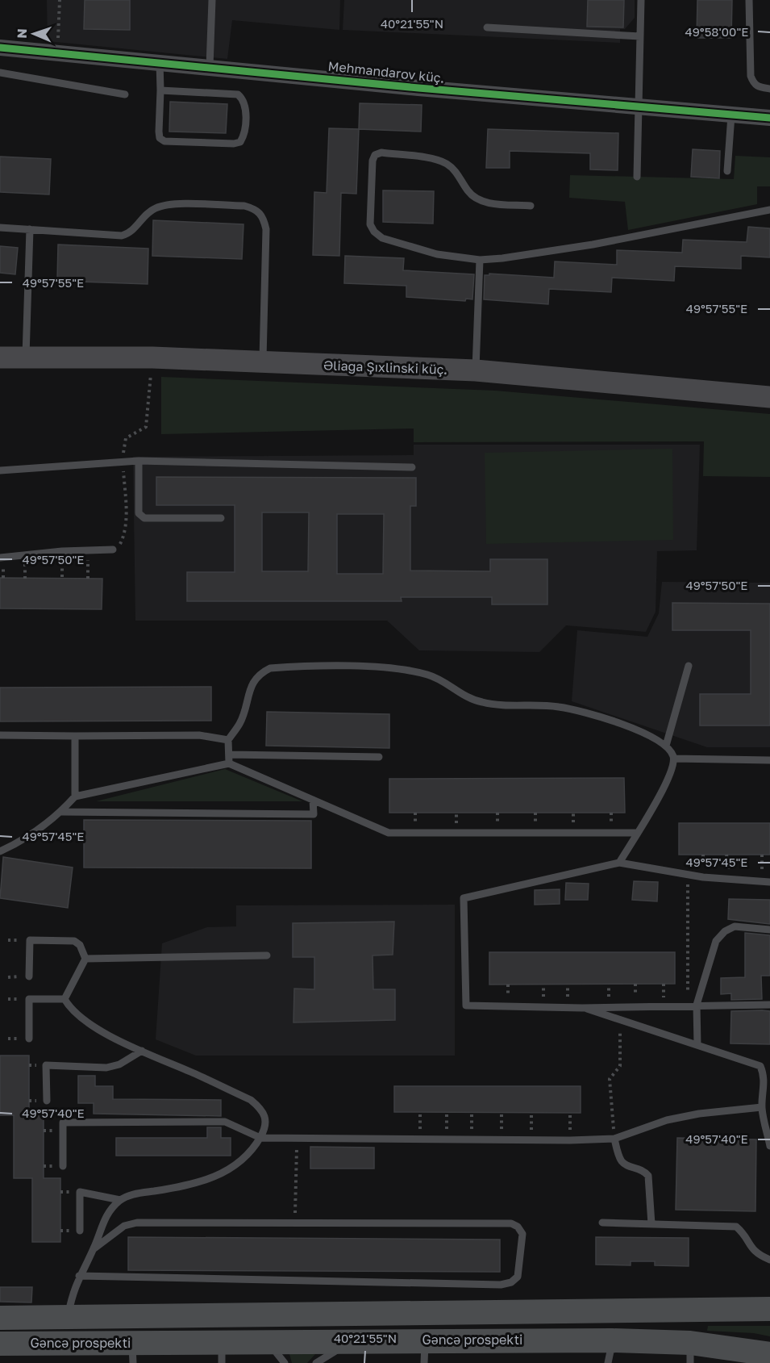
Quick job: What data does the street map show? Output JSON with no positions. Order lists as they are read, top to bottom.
{
  "streets": {
    "main road": ["Əliağa Şıxlinski küç.", "Gəncə prospekti"],
    "street": ["Mehmandarov küç."]
  },
  "north": "left",
  "coordinates": [
    "40°21'55\"N",
    "49°58'00\"E",
    "49°57'55\"E",
    "49°57'50\"E",
    "49°57'45\"E",
    "49°57'40\"E"
  ]
}
